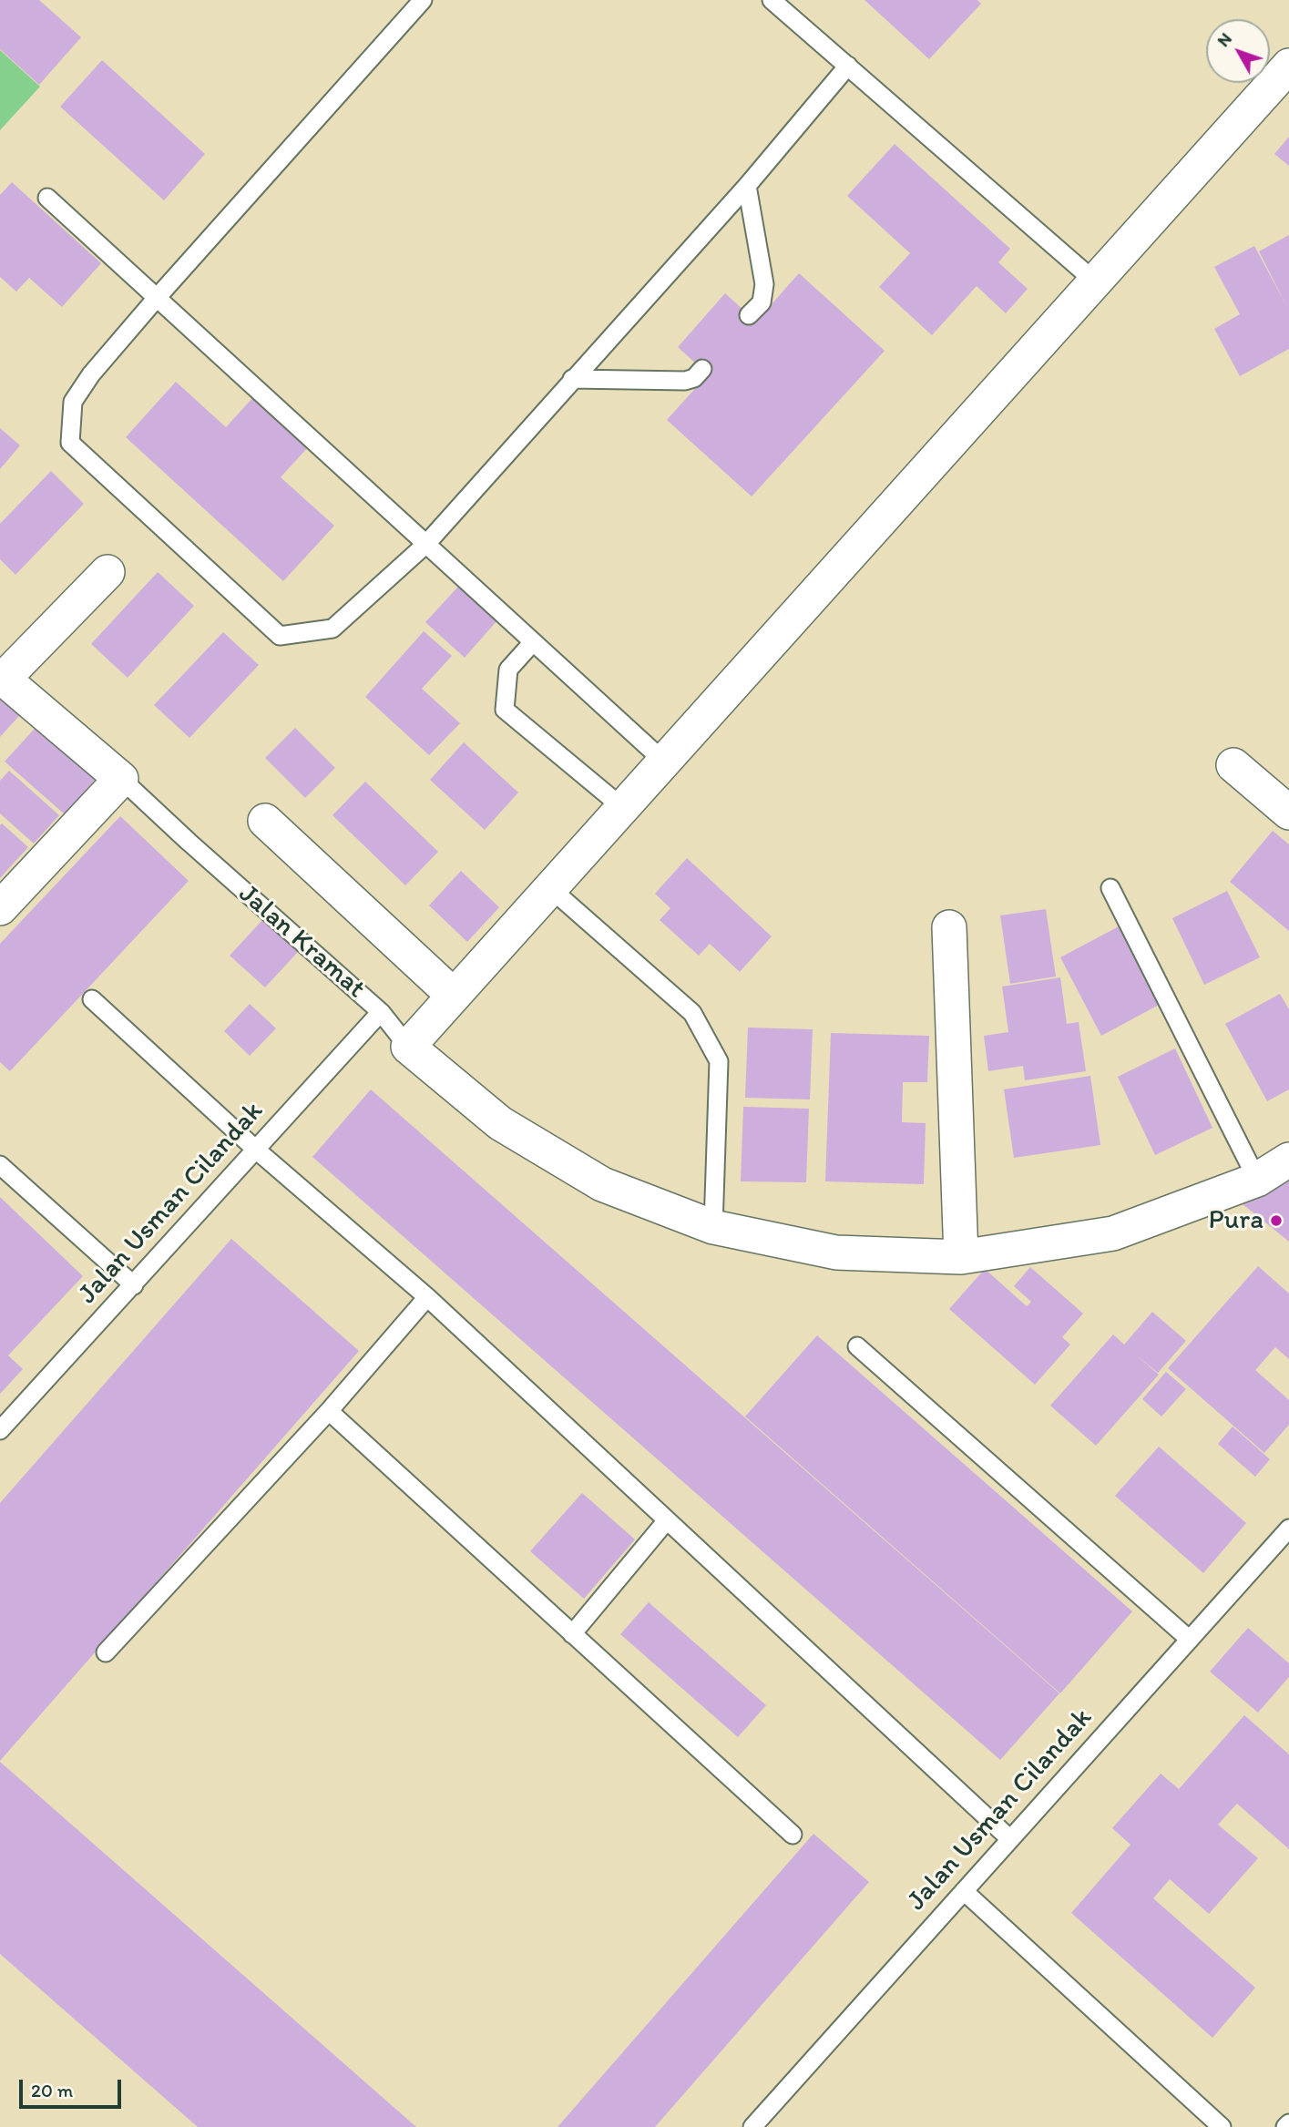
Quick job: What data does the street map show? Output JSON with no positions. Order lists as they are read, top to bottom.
{
  "streets": {
    "lane": ["Jalan Kramat", "Jalan Usman Cilandak"]
  },
  "crossings": [
    ["Jalan Kramat", "Jalan Usman Cilandak"]
  ],
  "places": ["Pura"],
  "scale_bar": "20 m",
  "north": "top left"
}
